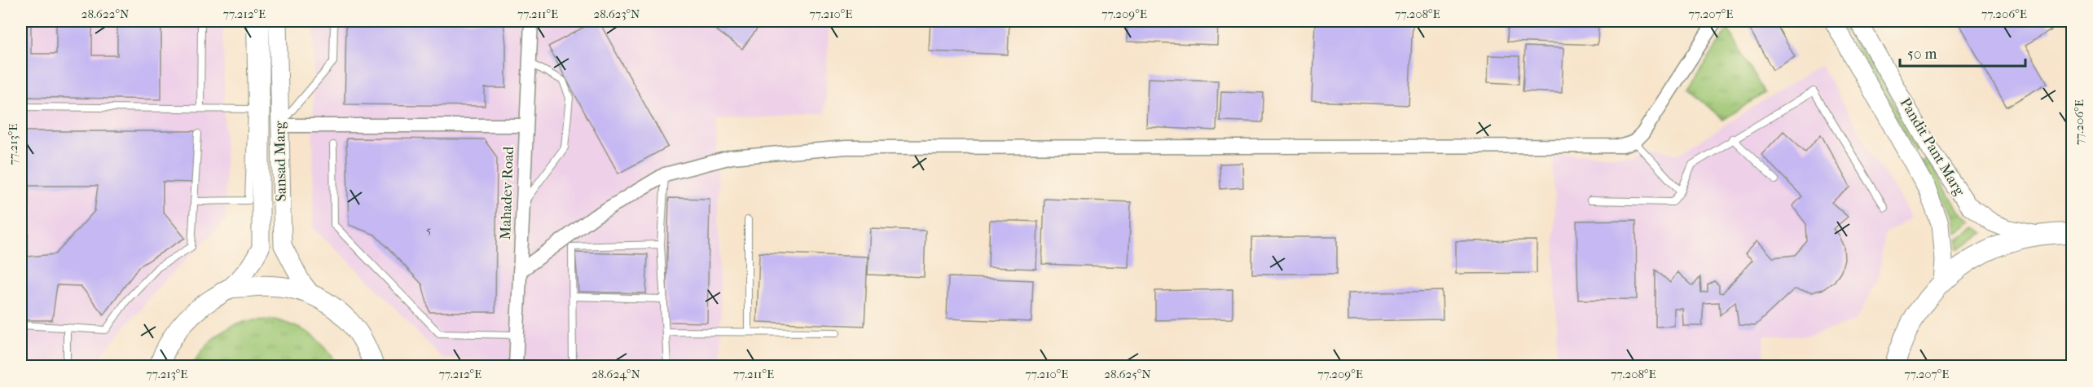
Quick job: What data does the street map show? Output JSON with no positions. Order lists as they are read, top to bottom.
{
  "streets": {
    "street": ["Pandit Pant Marg", "Sansad Marg", "Mahadev Road"]
  },
  "house_numbers": ["5"],
  "scale_bar": "50 m",
  "coordinates": [
    "28.622°N",
    "77.212°E",
    "77.211°E",
    "28.623°N",
    "77.210°E",
    "77.209°E",
    "77.208°E",
    "77.207°E",
    "77.206°E",
    "77.213°E",
    "28.624°N",
    "28.625°N"
  ]
}
